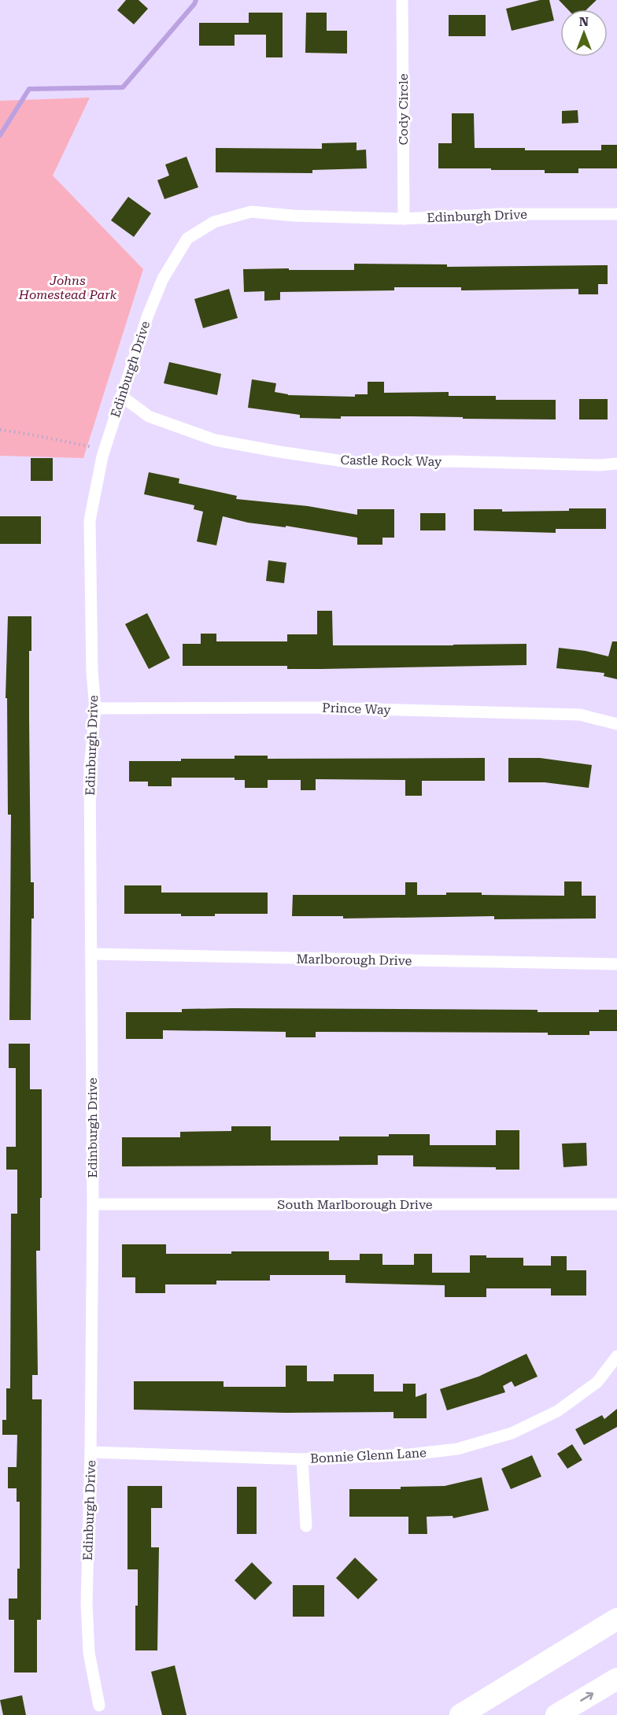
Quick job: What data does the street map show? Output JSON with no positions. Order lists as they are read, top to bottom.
{
  "streets": {
    "street": [
      "Cody Circle",
      "Edinburgh Drive",
      "Castle Rock Way",
      "Prince Way",
      "Marlborough Drive",
      "South Marlborough Drive",
      "Bonnie Glenn Lane"
    ]
  },
  "crossings": [
    ["Cody Circle", "Edinburgh Drive"],
    ["Edinburgh Drive", "Castle Rock Way"],
    ["Edinburgh Drive", "Prince Way"],
    ["Edinburgh Drive", "Marlborough Drive"],
    ["Edinburgh Drive", "South Marlborough Drive"],
    ["Edinburgh Drive", "Bonnie Glenn Lane"]
  ],
  "parks": ["Johns Homestead Park"],
  "north": "top"
}
